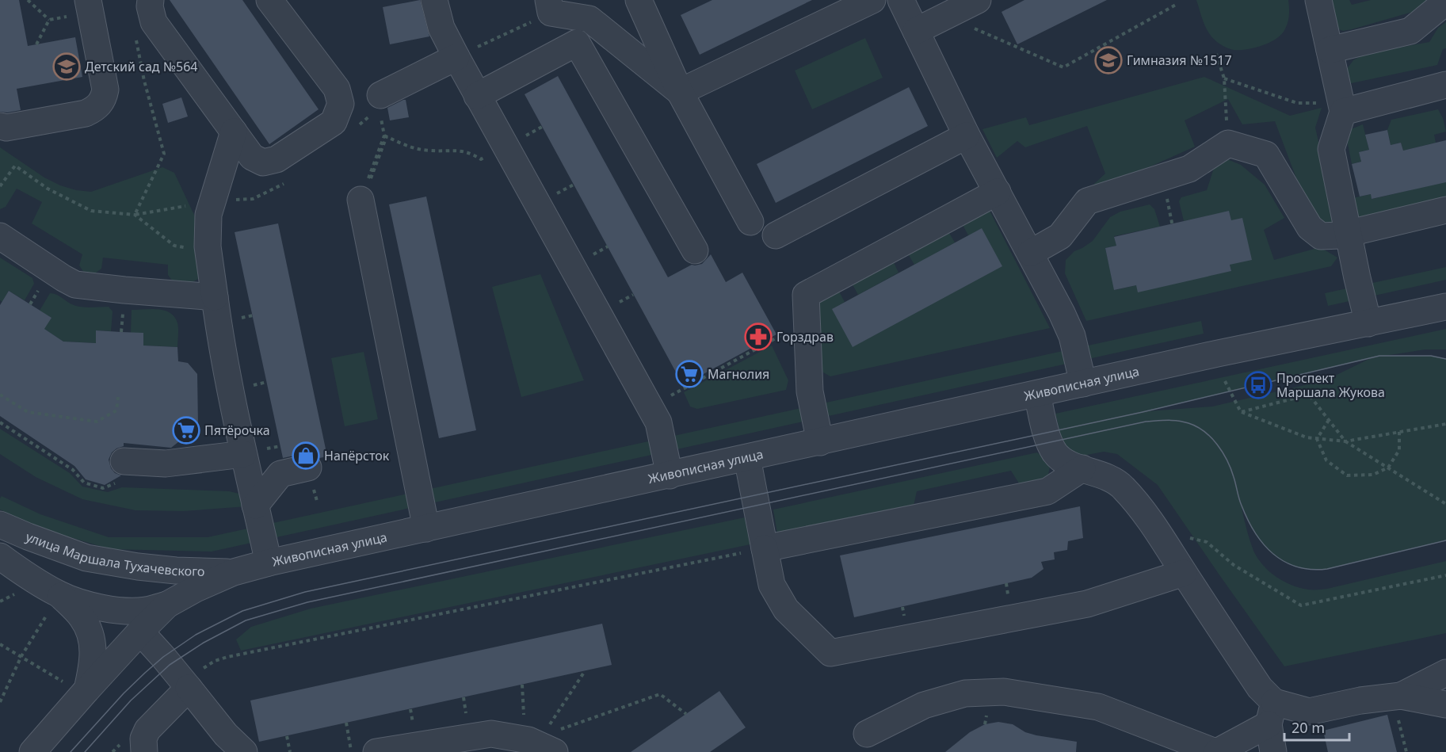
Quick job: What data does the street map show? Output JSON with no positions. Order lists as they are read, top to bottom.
{
  "streets": {
    "street": ["Живописная улица", "улица Маршала Тухачевского"]
  },
  "crossings": [
    ["Живописная улица", "улица Маршала Тухачевского"]
  ],
  "places": {
    "school or university": ["Гимназия №1517", "Детский сад №564"],
    "pharmacy": ["Горздрав"],
    "supermarket": ["Магнолия", "Пятёрочка"],
    "bus stop": ["Проспект Маршала Жукова"],
    "shop": ["Напёрсток"]
  },
  "scale_bar": "20 m"
}
